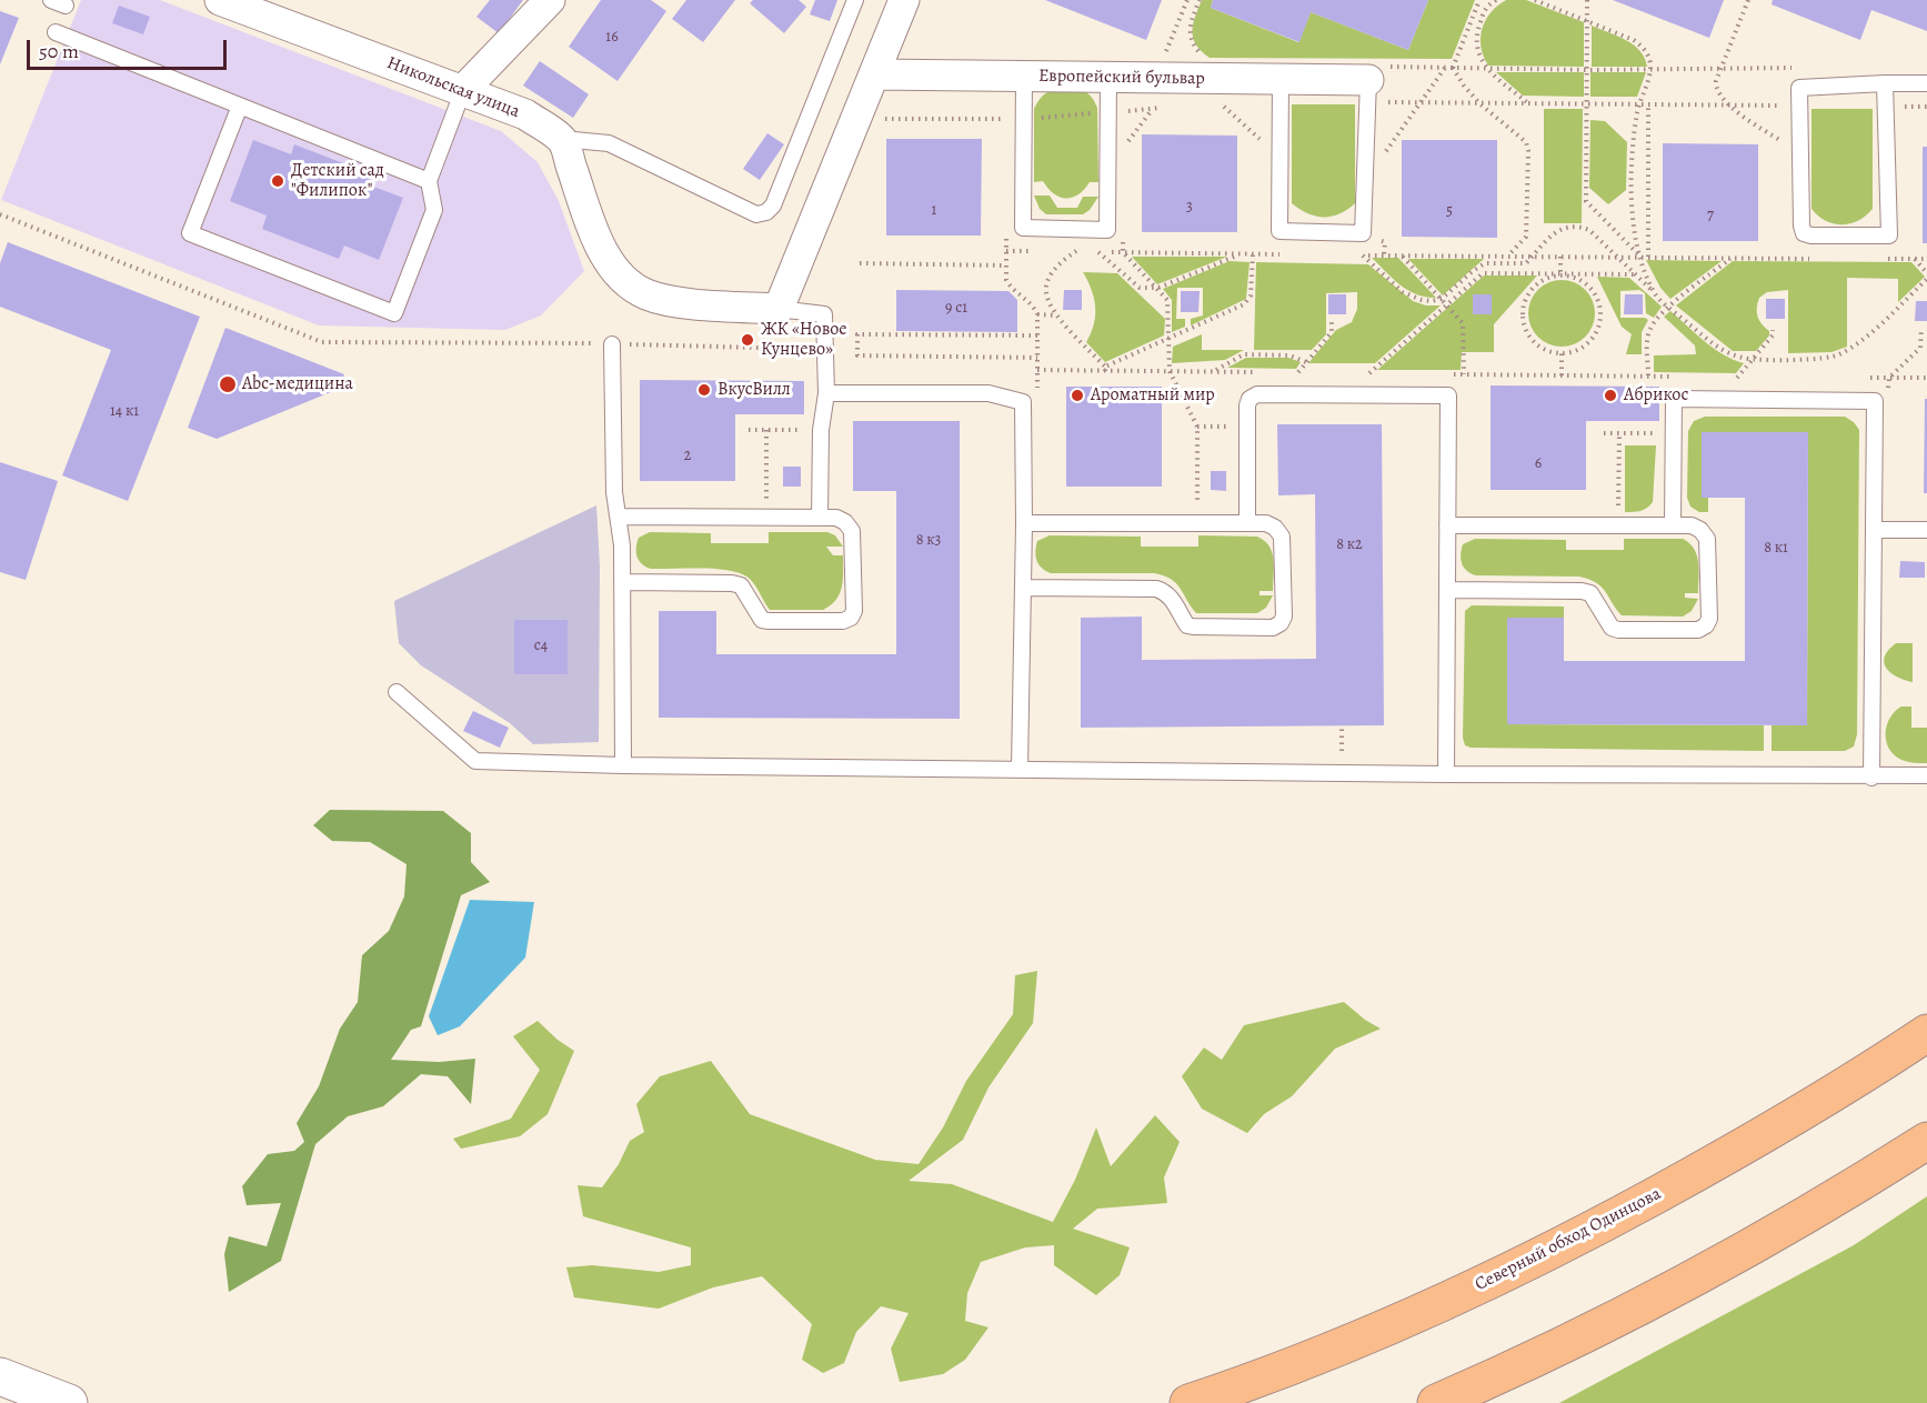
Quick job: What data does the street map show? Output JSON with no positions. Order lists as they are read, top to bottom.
{
  "streets": {
    "highway": ["Северный обход Одинцова"],
    "street": ["Европейский бульвар", "Никольская улица"]
  },
  "places": [
    "Детский сад \"Филипок\"",
    "ЖК «Новое Кунцево»",
    "Abc-медицина",
    "ВкусВилл",
    "Ароматный мир",
    "Абрикос"
  ],
  "house_numbers": [
    "16",
    "3",
    "1",
    "5",
    "7",
    "9 с1",
    "14 к1",
    "2",
    "6",
    "8 к3",
    "8 к2",
    "8 к1",
    "с4"
  ],
  "scale_bar": "50 m"
}
